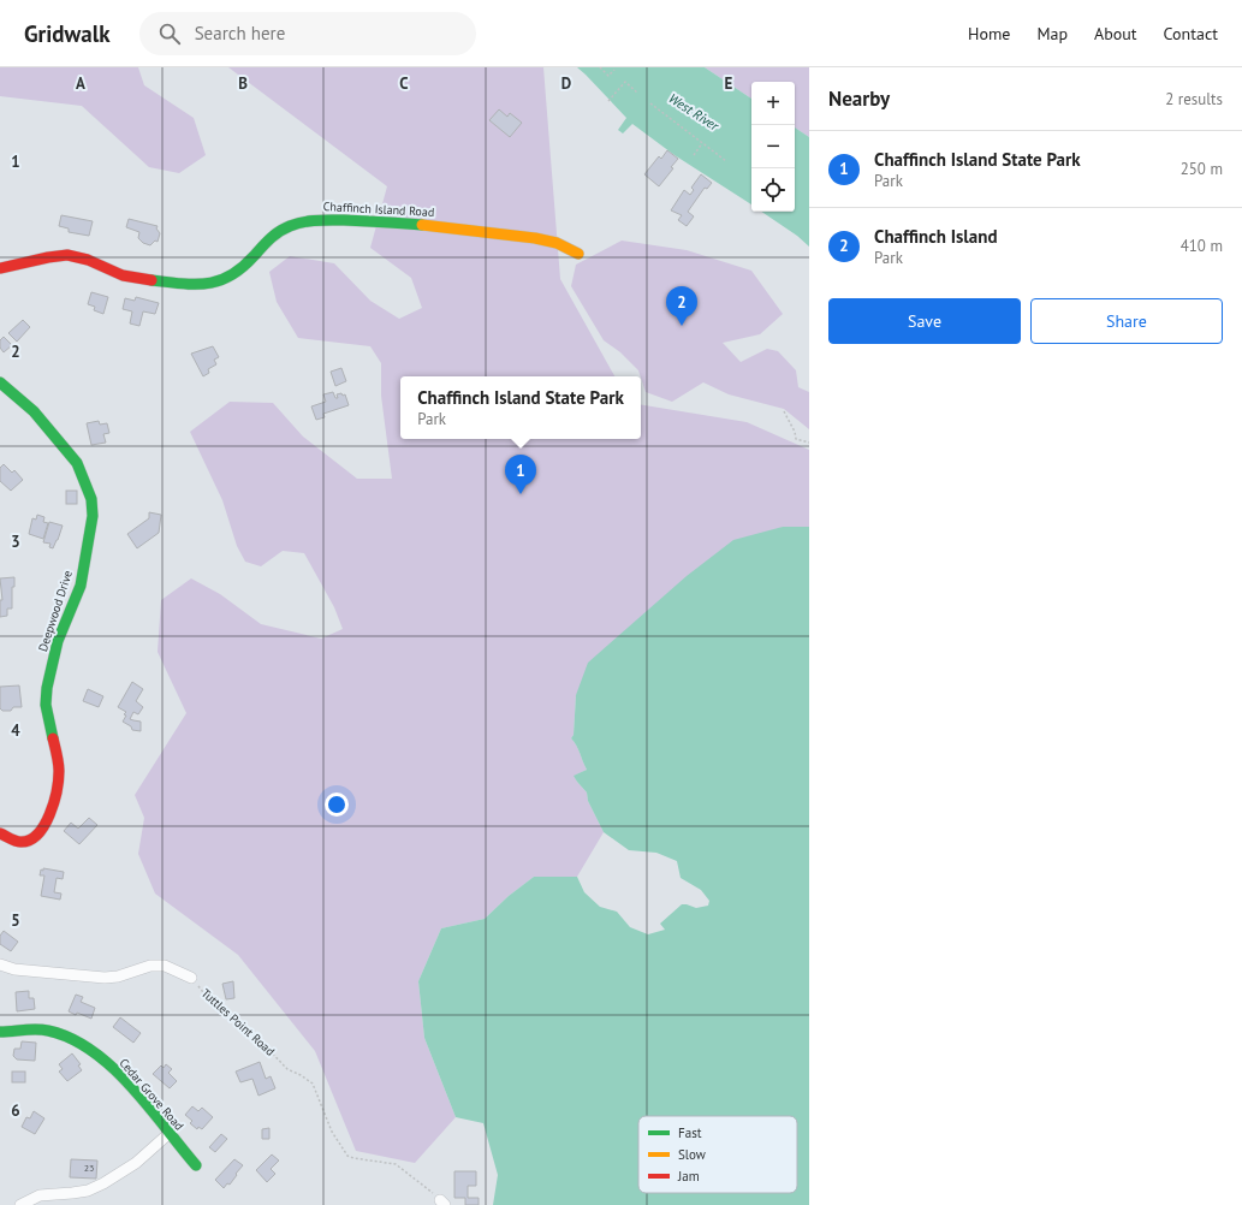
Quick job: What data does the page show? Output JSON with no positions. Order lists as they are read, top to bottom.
{
  "streets": {
    "street": [
      "Chaffinch Island Road",
      "Deepwood Drive",
      "Tuttles Point Road",
      "Cedar Grove Road"
    ]
  },
  "water": ["West River"],
  "house_numbers": ["23"],
  "legend": ["Fast", "Slow", "Jam"],
  "page": {
    "header": "Gridwalk",
    "search": "Search here",
    "nav": [
      "Home",
      "Map",
      "About",
      "Contact"
    ],
    "heading": ["Nearby", "2 results"],
    "map_buttons": ["+", "−"],
    "list": [
      {
        "mark": "1",
        "name": "Chaffinch Island State Park",
        "note": "Park",
        "value": "250 m"
      },
      {
        "mark": "2",
        "name": "Chaffinch Island",
        "note": "Park",
        "value": "410 m"
      }
    ],
    "buttons": ["Save", "Share"],
    "pins": ["2", "1"],
    "popup": ["Chaffinch Island State Park", "Park"]
  },
  "grid": {
    "columns": [
      "A",
      "B",
      "C",
      "D",
      "E"
    ],
    "rows": [
      "1",
      "2",
      "3",
      "4",
      "5",
      "6"
    ]
  }
}
